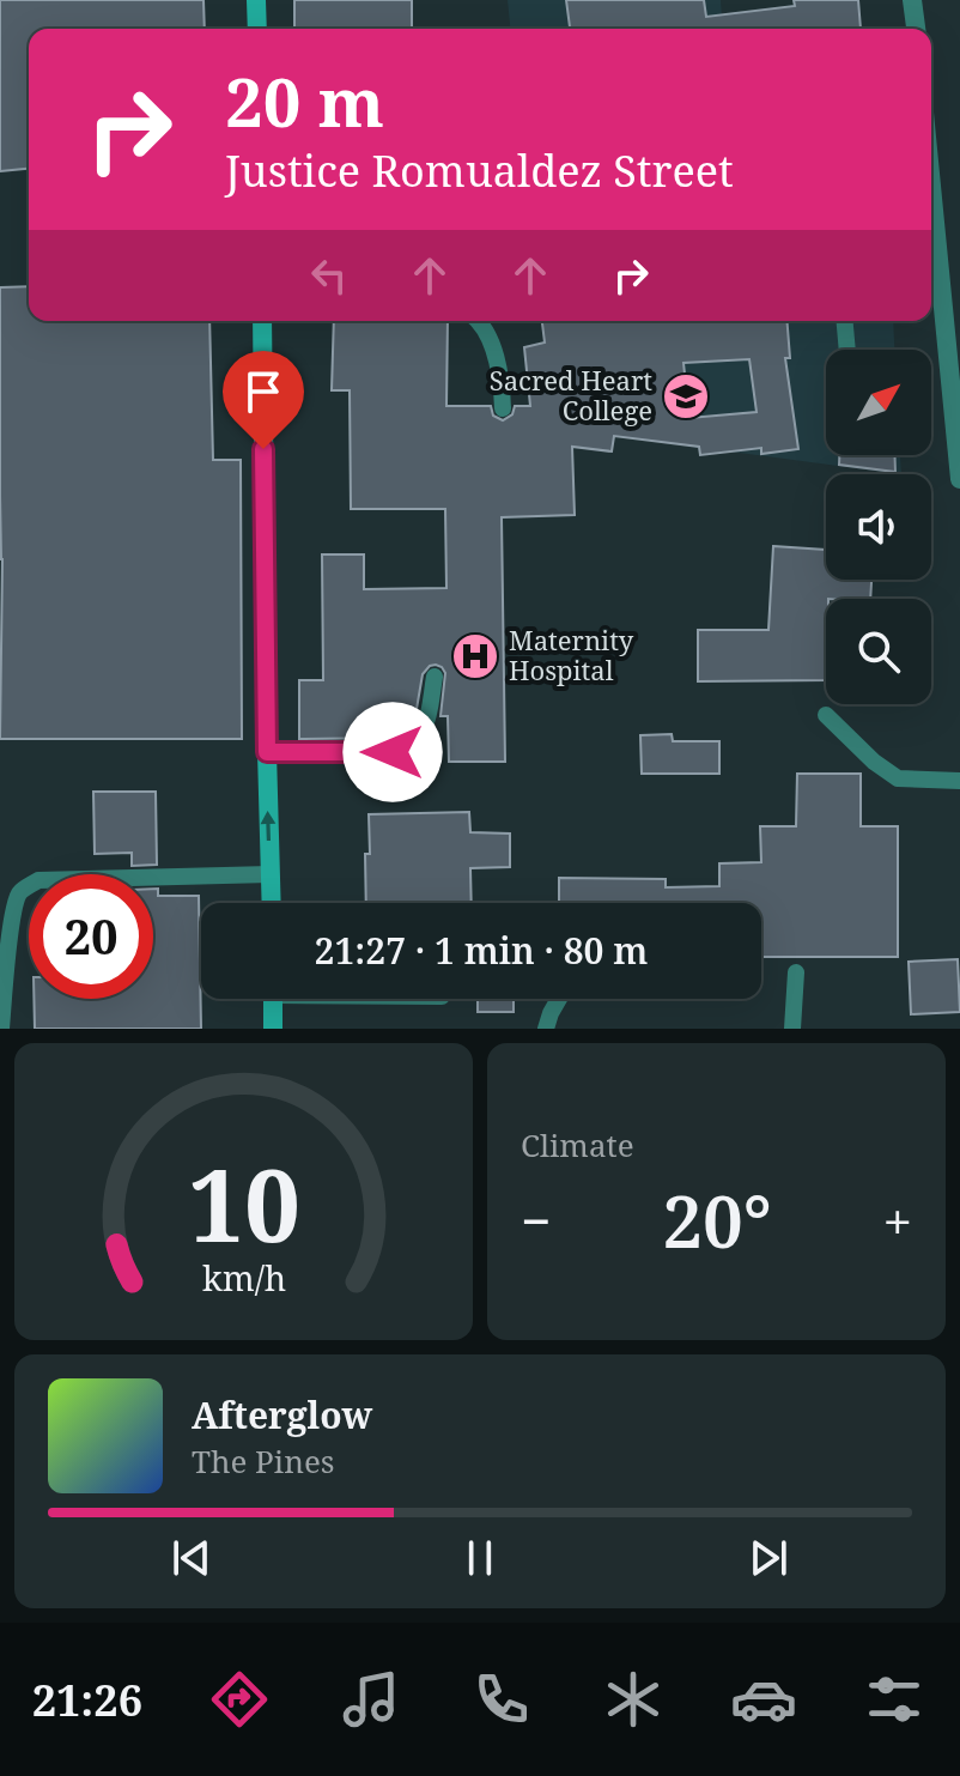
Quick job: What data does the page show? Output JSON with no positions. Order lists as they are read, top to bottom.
{
  "places": {
    "school or university": ["Sacred Heart College"],
    "hospital": ["Maternity Hospital"]
  },
  "north": "top right",
  "page": {
    "turn": ["20 m", "Justice Romualdez Street"],
    "limit": "20",
    "trip": "21:27 · 1 min · 80 m",
    "tile": "Climate",
    "heat": ["−", "20°", "+"],
    "song": ["Afterglow", "The Pines"],
    "tabs": "21:26",
    "gauge": ["10", "km/h"]
  }
}
